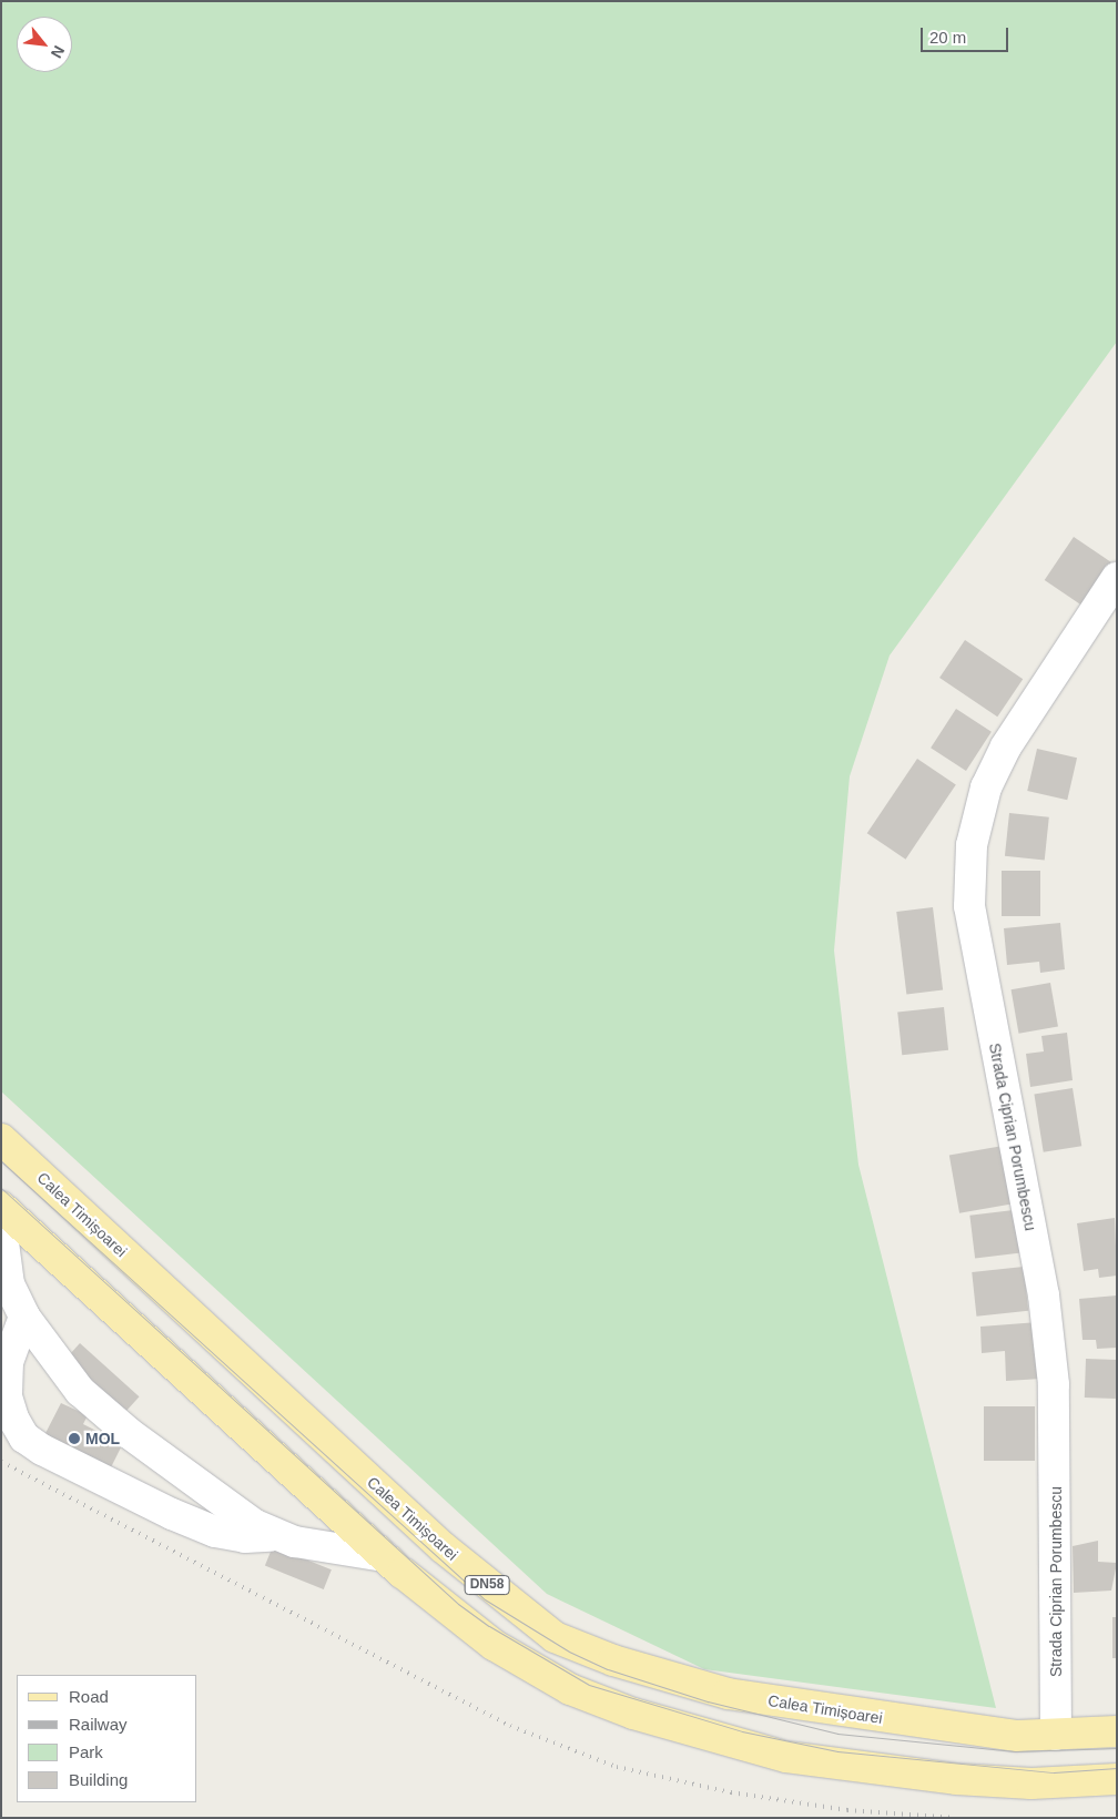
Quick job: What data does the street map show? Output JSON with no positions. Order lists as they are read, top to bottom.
{
  "streets": {
    "main road": ["Calea Timișoarei", "DN58"],
    "street": ["Strada Ciprian Porumbescu"]
  },
  "crossings": [
    ["Strada Ciprian Porumbescu", "Calea Timișoarei"]
  ],
  "places": ["MOL"],
  "legend": [
    "Road",
    "Railway",
    "Park",
    "Building"
  ],
  "scale_bar": "20 m",
  "north": "bottom right"
}
